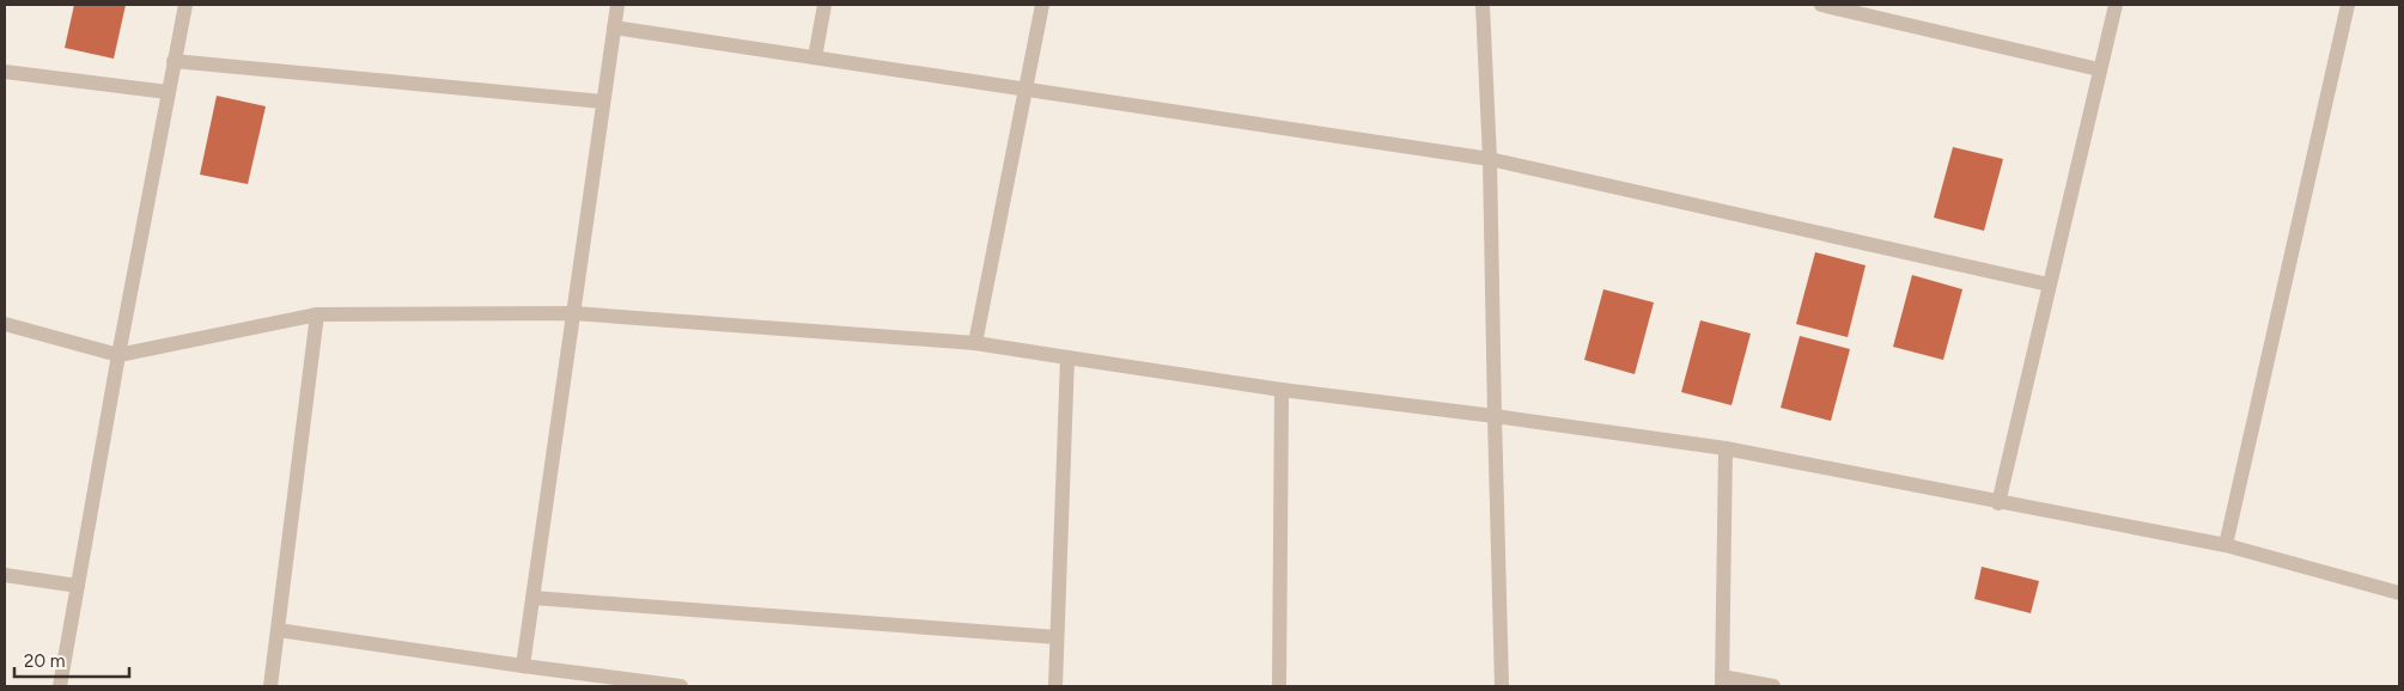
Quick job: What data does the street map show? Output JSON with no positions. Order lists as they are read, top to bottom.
{
  "scale_bar": "20 m"
}
